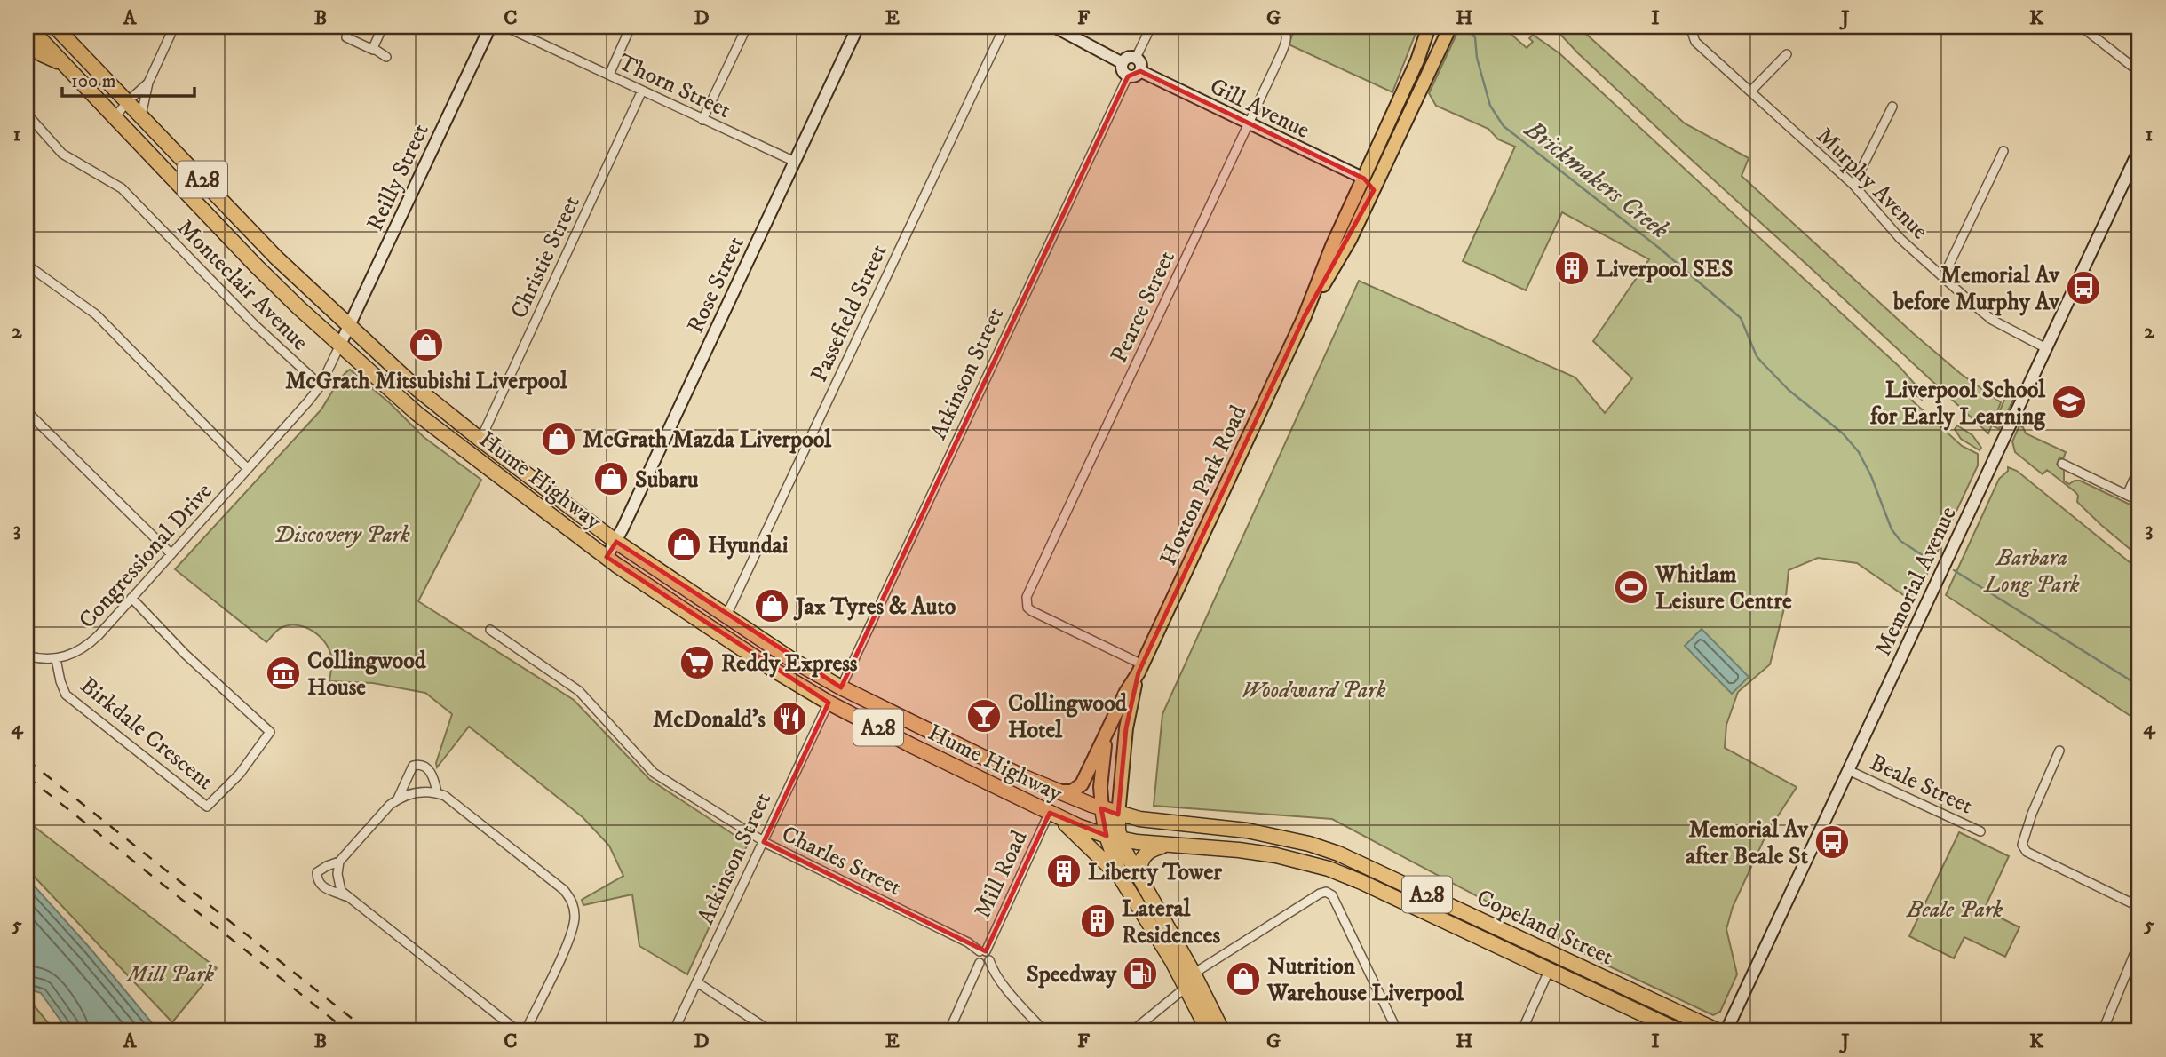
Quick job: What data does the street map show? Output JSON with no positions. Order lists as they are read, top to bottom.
{
  "streets": {
    "highway": ["A28", "Hume Highway", "Copeland Street"],
    "main road": ["Hoxton Park Road"],
    "street": [
      "Thorn Street",
      "Gill Avenue",
      "Reilly Street",
      "Murphy Avenue",
      "Christie Street",
      "Monteclair Avenue",
      "Rose Street",
      "Pearce Street",
      "Passefield Street",
      "Atkinson Street",
      "Congressional Drive",
      "Memorial Avenue",
      "Birkdale Crescent",
      "Beale Street",
      "Charles Street",
      "Mill Road"
    ]
  },
  "crossings": [
    ["Thorn Street", "Christie Street"],
    ["Thorn Street", "Rose Street"],
    ["Gill Avenue", "Pearce Street"],
    ["Gill Avenue", "Atkinson Street"],
    ["Gill Avenue", "Hoxton Park Road"],
    ["Reilly Street", "Hume Highway"],
    ["Reilly Street", "Congressional Drive"],
    ["Murphy Avenue", "Memorial Avenue"],
    ["Christie Street", "Hume Highway"],
    ["Monteclair Avenue", "Congressional Drive"],
    ["Rose Street", "Hume Highway"],
    ["Pearce Street", "Hoxton Park Road"],
    ["Passefield Street", "Hume Highway"],
    ["Atkinson Street", "Hume Highway"],
    ["Atkinson Street", "Charles Street"],
    ["Hume Highway", "Hoxton Park Road"],
    ["Hume Highway", "Congressional Drive"],
    ["Hume Highway", "Mill Road"],
    ["Hume Highway", "Copeland Street"],
    ["Hoxton Park Road", "Copeland Street"],
    ["Congressional Drive", "Birkdale Crescent"],
    ["Memorial Avenue", "Beale Street"],
    ["Charles Street", "Mill Road"]
  ],
  "water": ["Brickmakers Creek"],
  "parks": [
    "Discovery Park",
    "Barbara Long Park",
    "Woodward Park",
    "Beale Park",
    "Mill Park"
  ],
  "places": {
    "building": ["Liverpool SES", "Liberty Tower", "Lateral Residences"],
    "bus stop": ["Memorial Av before Murphy Av", "Memorial Av after Beale St"],
    "shop": [
      "McGrath Mitsubishi Liverpool",
      "McGrath Mazda Liverpool",
      "Subaru",
      "Hyundai",
      "Jax Tyres & Auto",
      "Nutrition Warehouse Liverpool"
    ],
    "school or university": ["Liverpool School for Early Learning"],
    "sports": ["Whitlam Leisure Centre"],
    "supermarket": ["Reddy Express"],
    "museum": ["Collingwood House"],
    "bar": ["Collingwood Hotel"],
    "restaurant": ["McDonald's"],
    "fuel station": ["Speedway"]
  },
  "scale_bar": "100 m",
  "grid": {
    "columns": [
      "A",
      "B",
      "C",
      "D",
      "E",
      "F",
      "G",
      "H",
      "I",
      "J",
      "K"
    ],
    "rows": [
      "1",
      "2",
      "3",
      "4",
      "5"
    ]
  }
}
